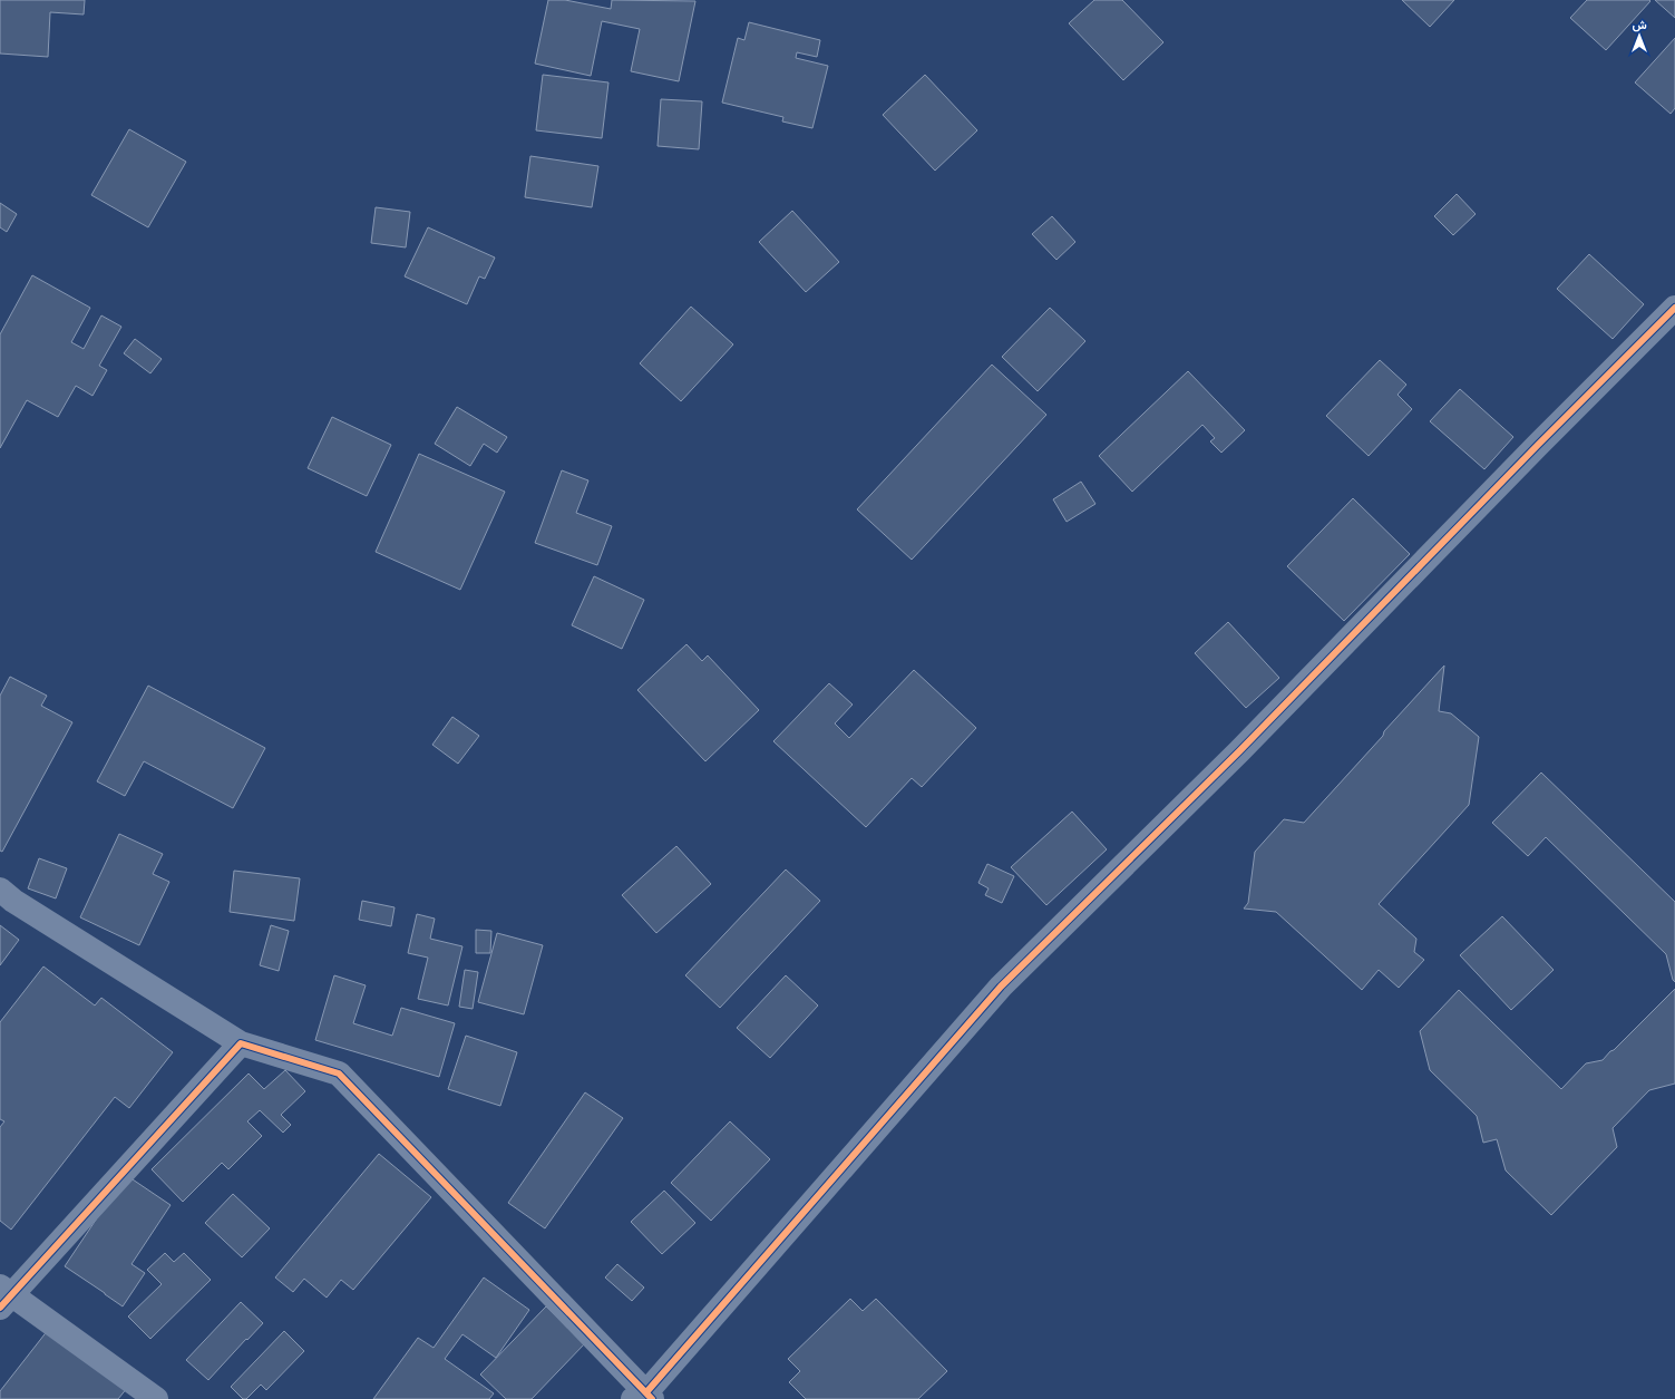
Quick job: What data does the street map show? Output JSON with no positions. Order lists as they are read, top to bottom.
{
  "north": "top"
}
